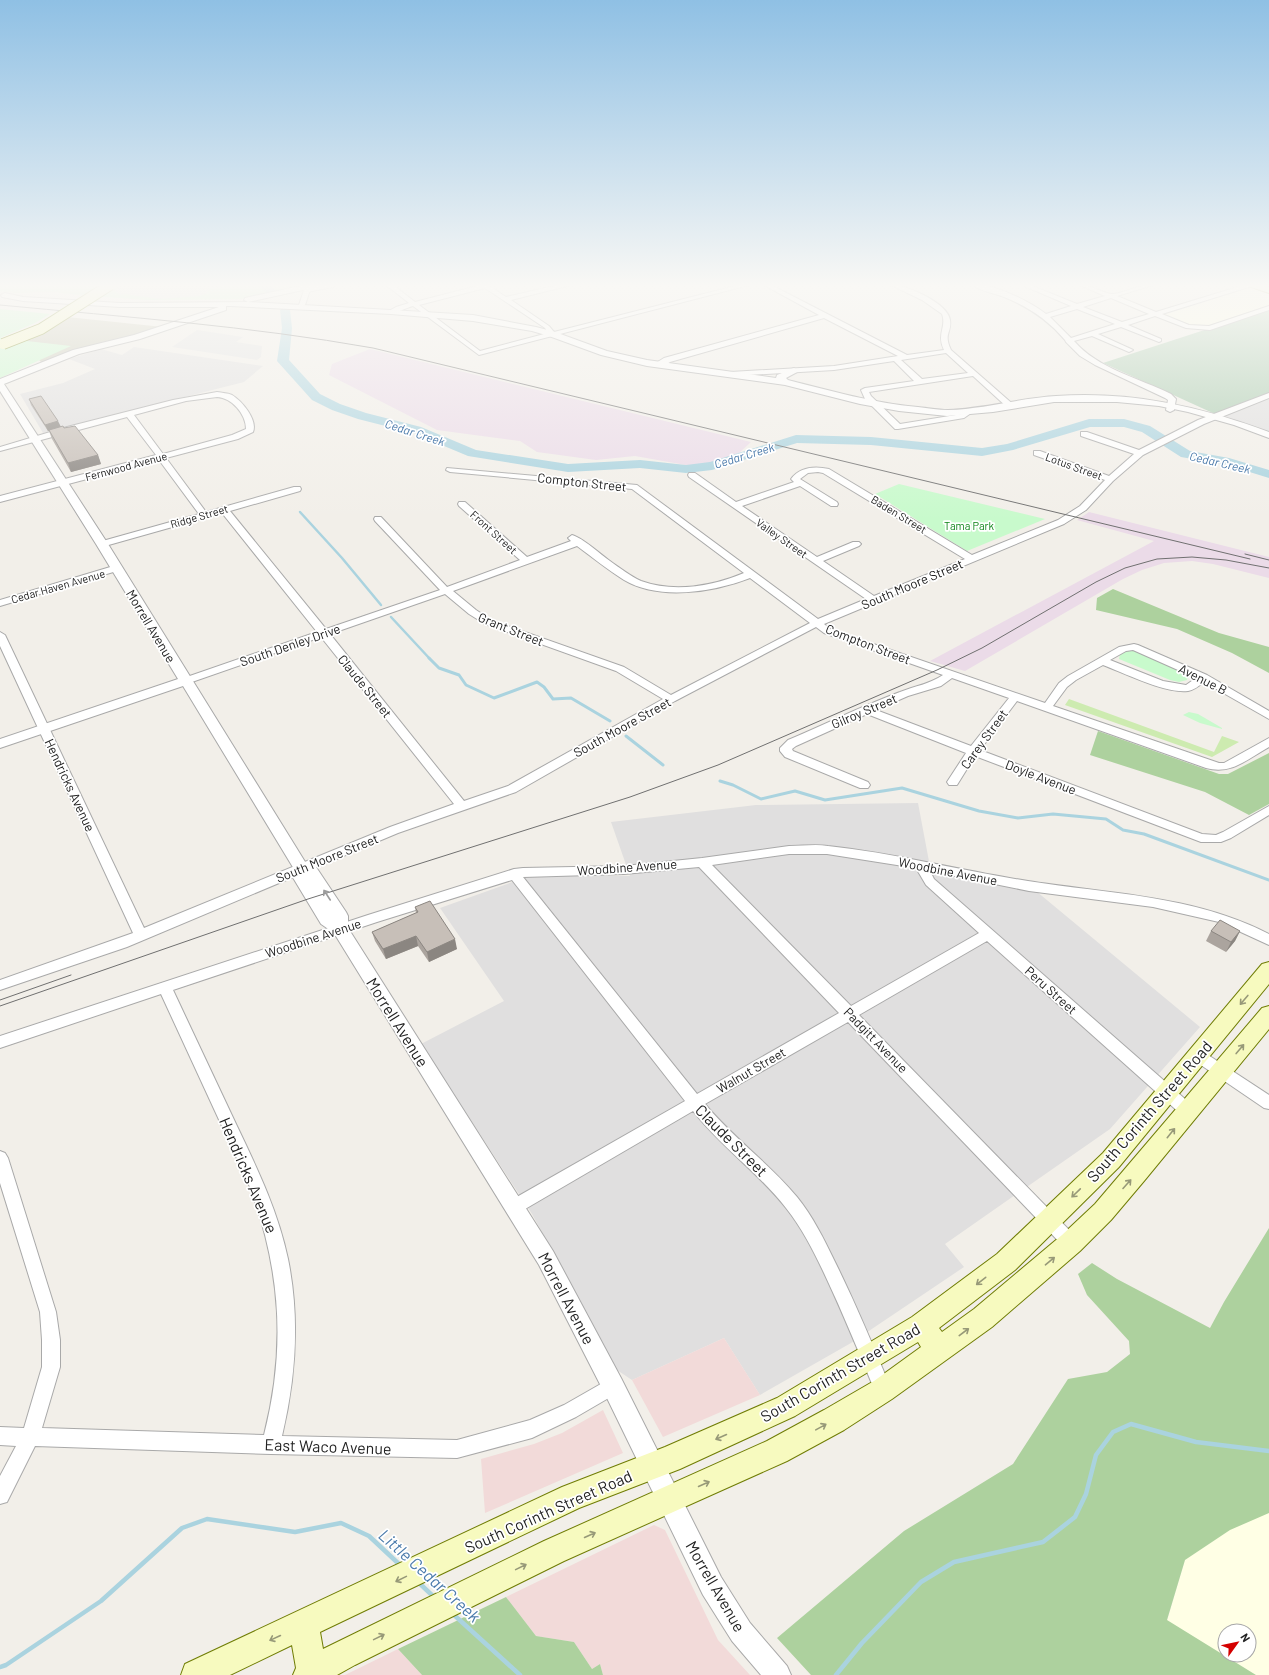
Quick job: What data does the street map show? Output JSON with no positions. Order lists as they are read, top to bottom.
{
  "streets": {
    "main road": ["South Corinth Street Road"],
    "street": [
      "Fernwood Avenue",
      "Lotus Street",
      "Compton Street",
      "Baden Street",
      "Ridge Street",
      "Front Street",
      "Valley Street",
      "South Moore Street",
      "Cedar Haven Avenue",
      "Morrell Avenue",
      "Grant Street",
      "South Denley Drive",
      "Avenue B",
      "Claude Street",
      "Gilroy Street",
      "Carey Street",
      "Doyle Avenue",
      "Hendricks Avenue",
      "Woodbine Avenue",
      "Peru Street",
      "Padgitt Avenue",
      "Walnut Street",
      "East Waco Avenue"
    ]
  },
  "crossings": [
    ["Fernwood Avenue", "Morrell Avenue"],
    ["Lotus Street", "South Moore Street"],
    ["Compton Street", "South Moore Street"],
    ["Compton Street", "South Denley Drive"],
    ["Compton Street", "Gilroy Street"],
    ["Compton Street", "Carey Street"],
    ["Baden Street", "South Moore Street"],
    ["Ridge Street", "Morrell Avenue"],
    ["Ridge Street", "Claude Street"],
    ["Front Street", "South Denley Drive"],
    ["Valley Street", "South Moore Street"],
    ["South Moore Street", "Morrell Avenue"],
    ["South Moore Street", "Grant Street"],
    ["South Moore Street", "Claude Street"],
    ["South Moore Street", "Hendricks Avenue"],
    ["Cedar Haven Avenue", "Morrell Avenue"],
    ["Morrell Avenue", "South Denley Drive"],
    ["Morrell Avenue", "Woodbine Avenue"],
    ["Morrell Avenue", "Walnut Street"],
    ["Morrell Avenue", "South Corinth Street Road"],
    ["Morrell Avenue", "East Waco Avenue"],
    ["Grant Street", "South Denley Drive"],
    ["South Denley Drive", "Claude Street"],
    ["South Denley Drive", "Hendricks Avenue"],
    ["Claude Street", "Woodbine Avenue"],
    ["Claude Street", "Walnut Street"],
    ["Claude Street", "South Corinth Street Road"],
    ["Gilroy Street", "Doyle Avenue"],
    ["Carey Street", "Doyle Avenue"],
    ["Hendricks Avenue", "Woodbine Avenue"],
    ["Hendricks Avenue", "East Waco Avenue"],
    ["Woodbine Avenue", "Peru Street"],
    ["Woodbine Avenue", "Padgitt Avenue"],
    ["Peru Street", "Walnut Street"],
    ["Peru Street", "South Corinth Street Road"],
    ["Padgitt Avenue", "Walnut Street"],
    ["Padgitt Avenue", "South Corinth Street Road"]
  ],
  "water": ["Cedar Creek", "Little Cedar Creek"],
  "parks": ["Tama Park"],
  "north": "top right"
}
